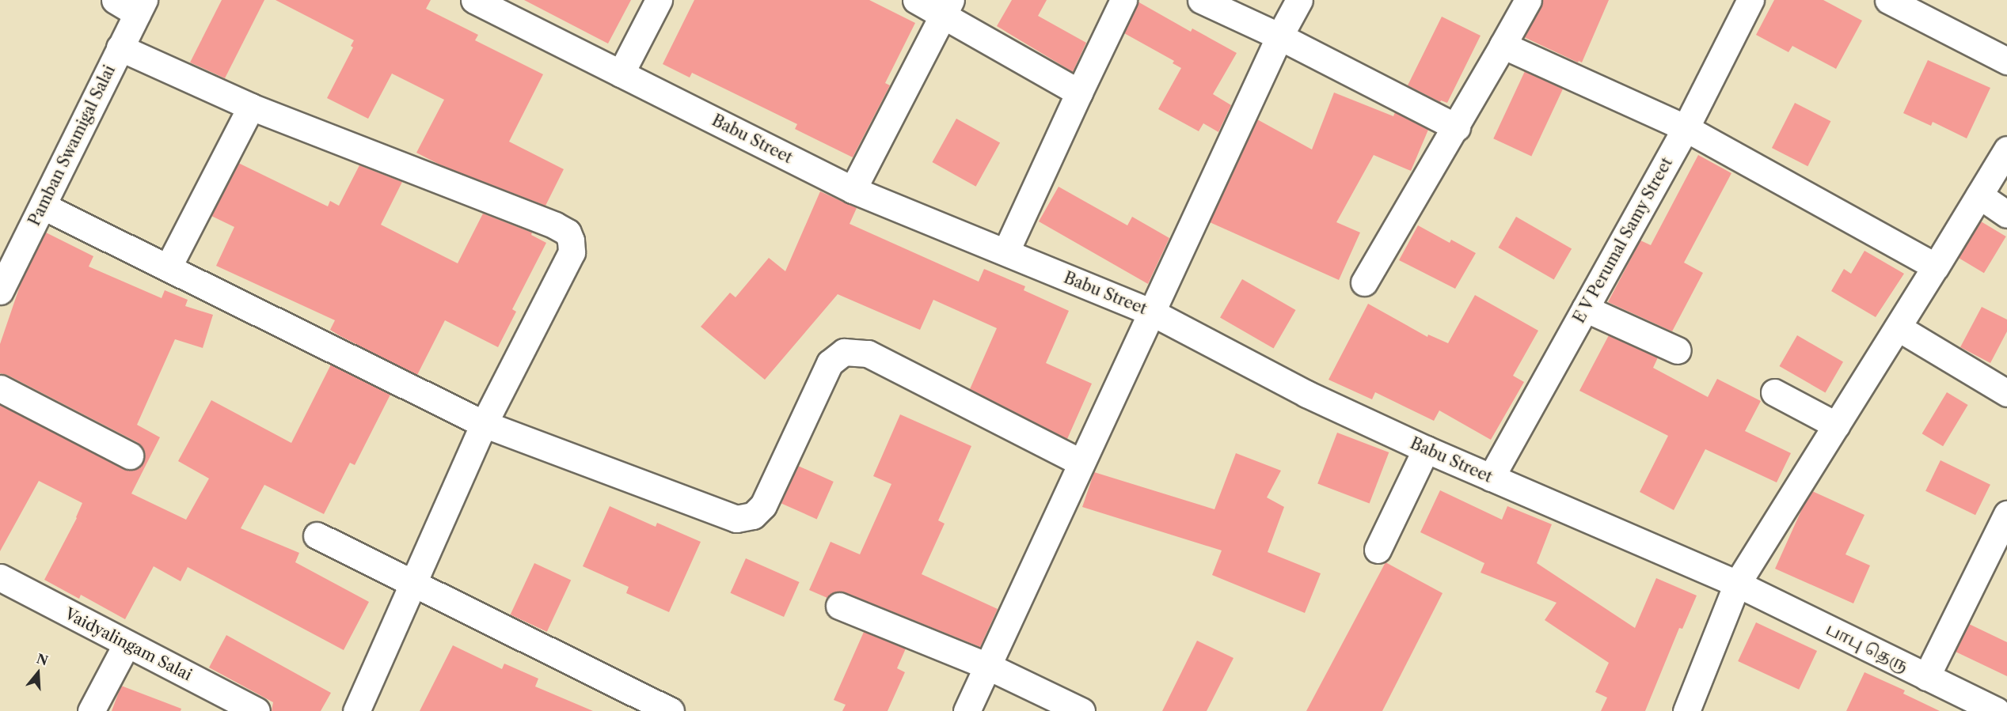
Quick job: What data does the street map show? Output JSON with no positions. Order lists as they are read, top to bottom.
{
  "streets": {
    "street": [
      "Babu Street",
      "Pamban Swamigal Salai",
      "E V Perumal Samy Street",
      "Vaidyalingam Salai",
      "பாபு தெரு"
    ]
  },
  "crossings": [
    ["Babu Street", "E V Perumal Samy Street"],
    ["Babu Street", "பாபு தெரு"]
  ],
  "north": "top"
}
